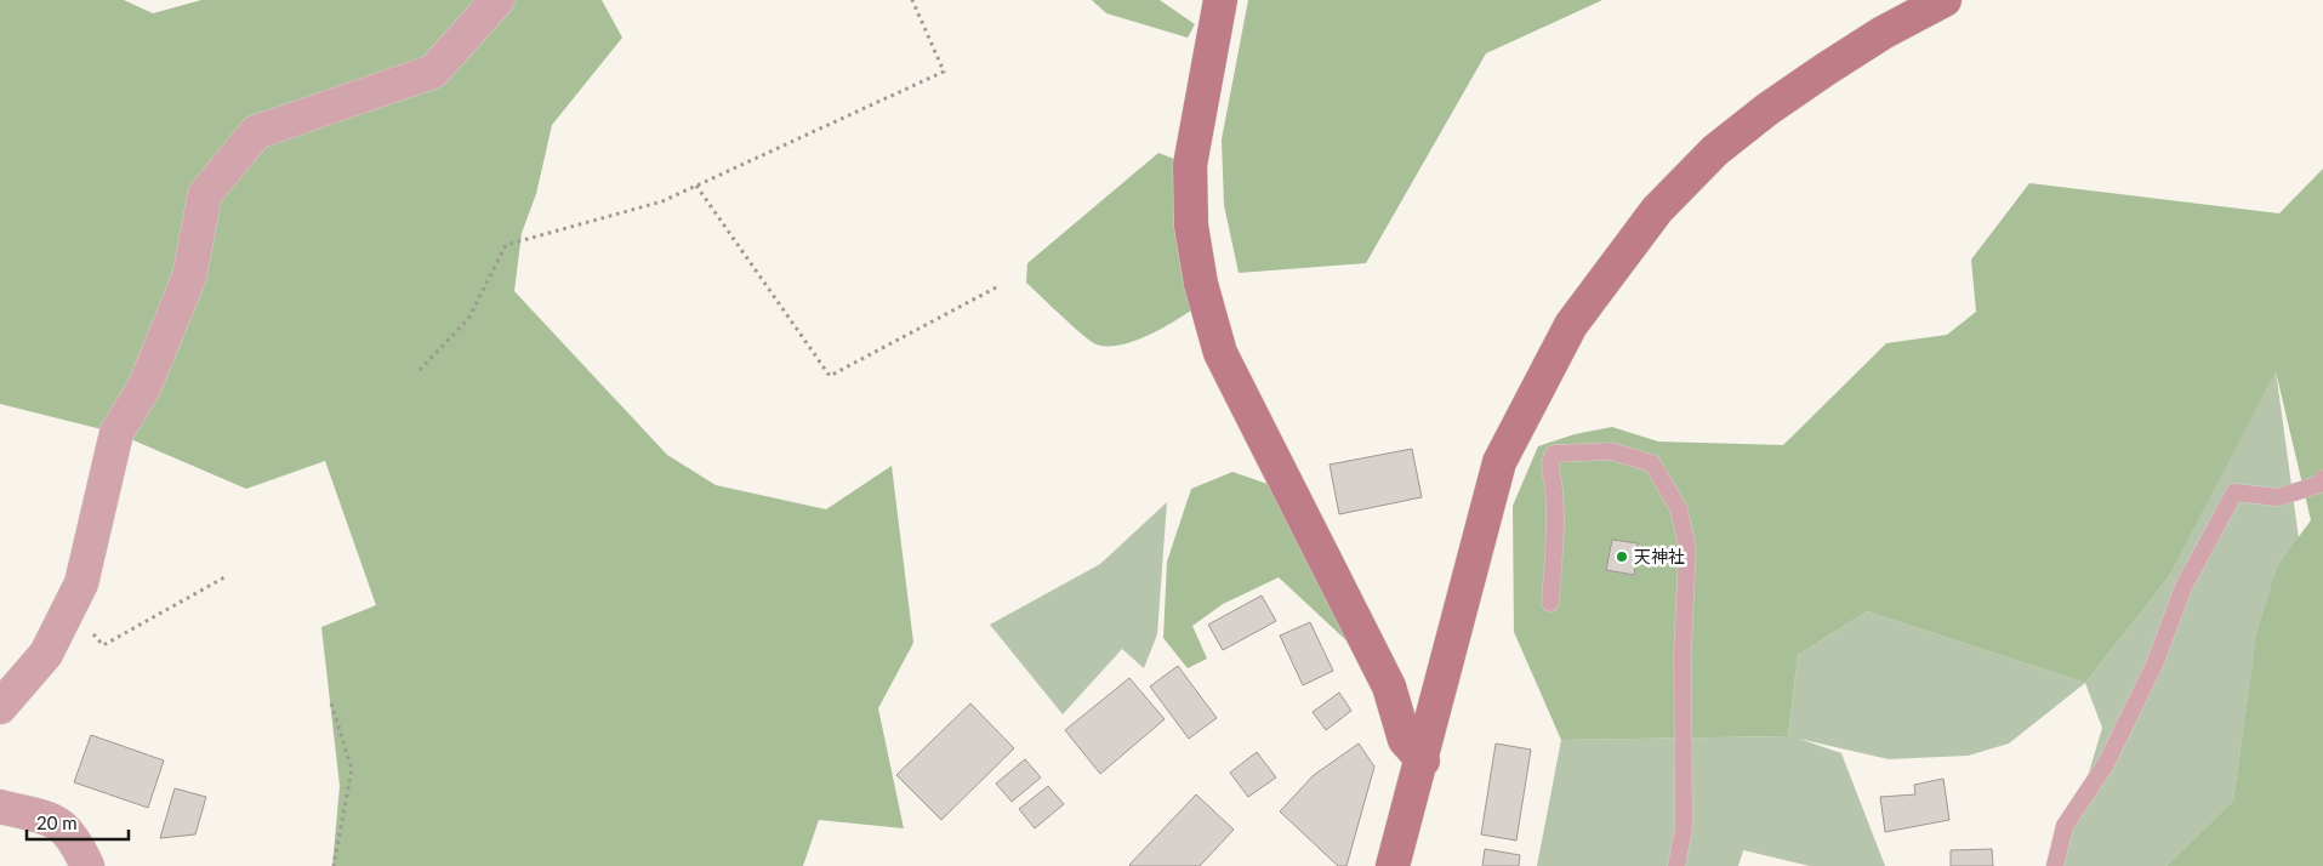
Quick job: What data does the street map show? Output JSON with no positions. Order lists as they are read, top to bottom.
{
  "places": ["天神社"],
  "scale_bar": "20 m"
}
